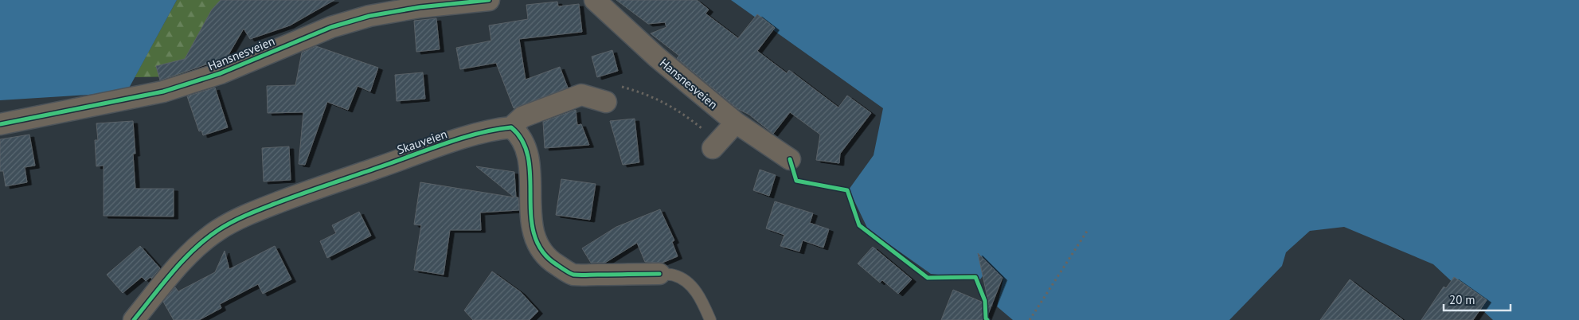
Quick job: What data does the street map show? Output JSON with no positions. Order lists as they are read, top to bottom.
{
  "streets": {
    "street": ["Hansnesveien", "Skauveien"]
  },
  "scale_bar": "20 m"
}
